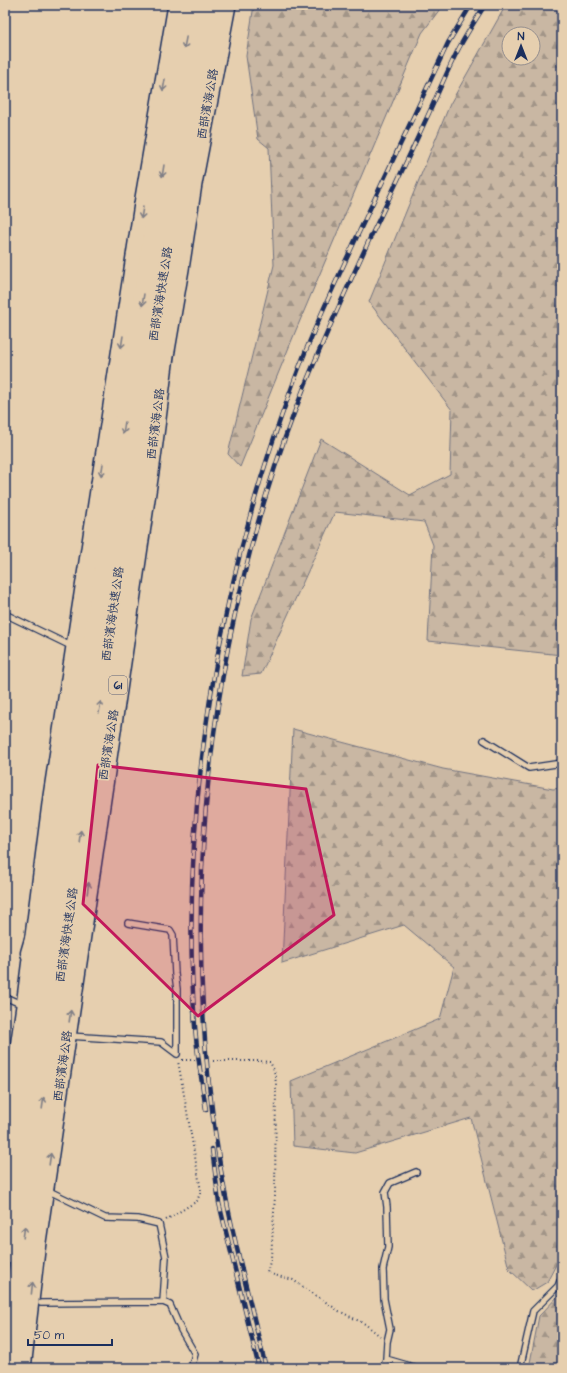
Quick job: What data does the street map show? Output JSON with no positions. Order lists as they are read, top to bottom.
{
  "streets": {
    "highway": ["西部濱海快速公路", "61"],
    "main road": ["西部濱海公路"]
  },
  "scale_bar": "50 m",
  "north": "top"
}
